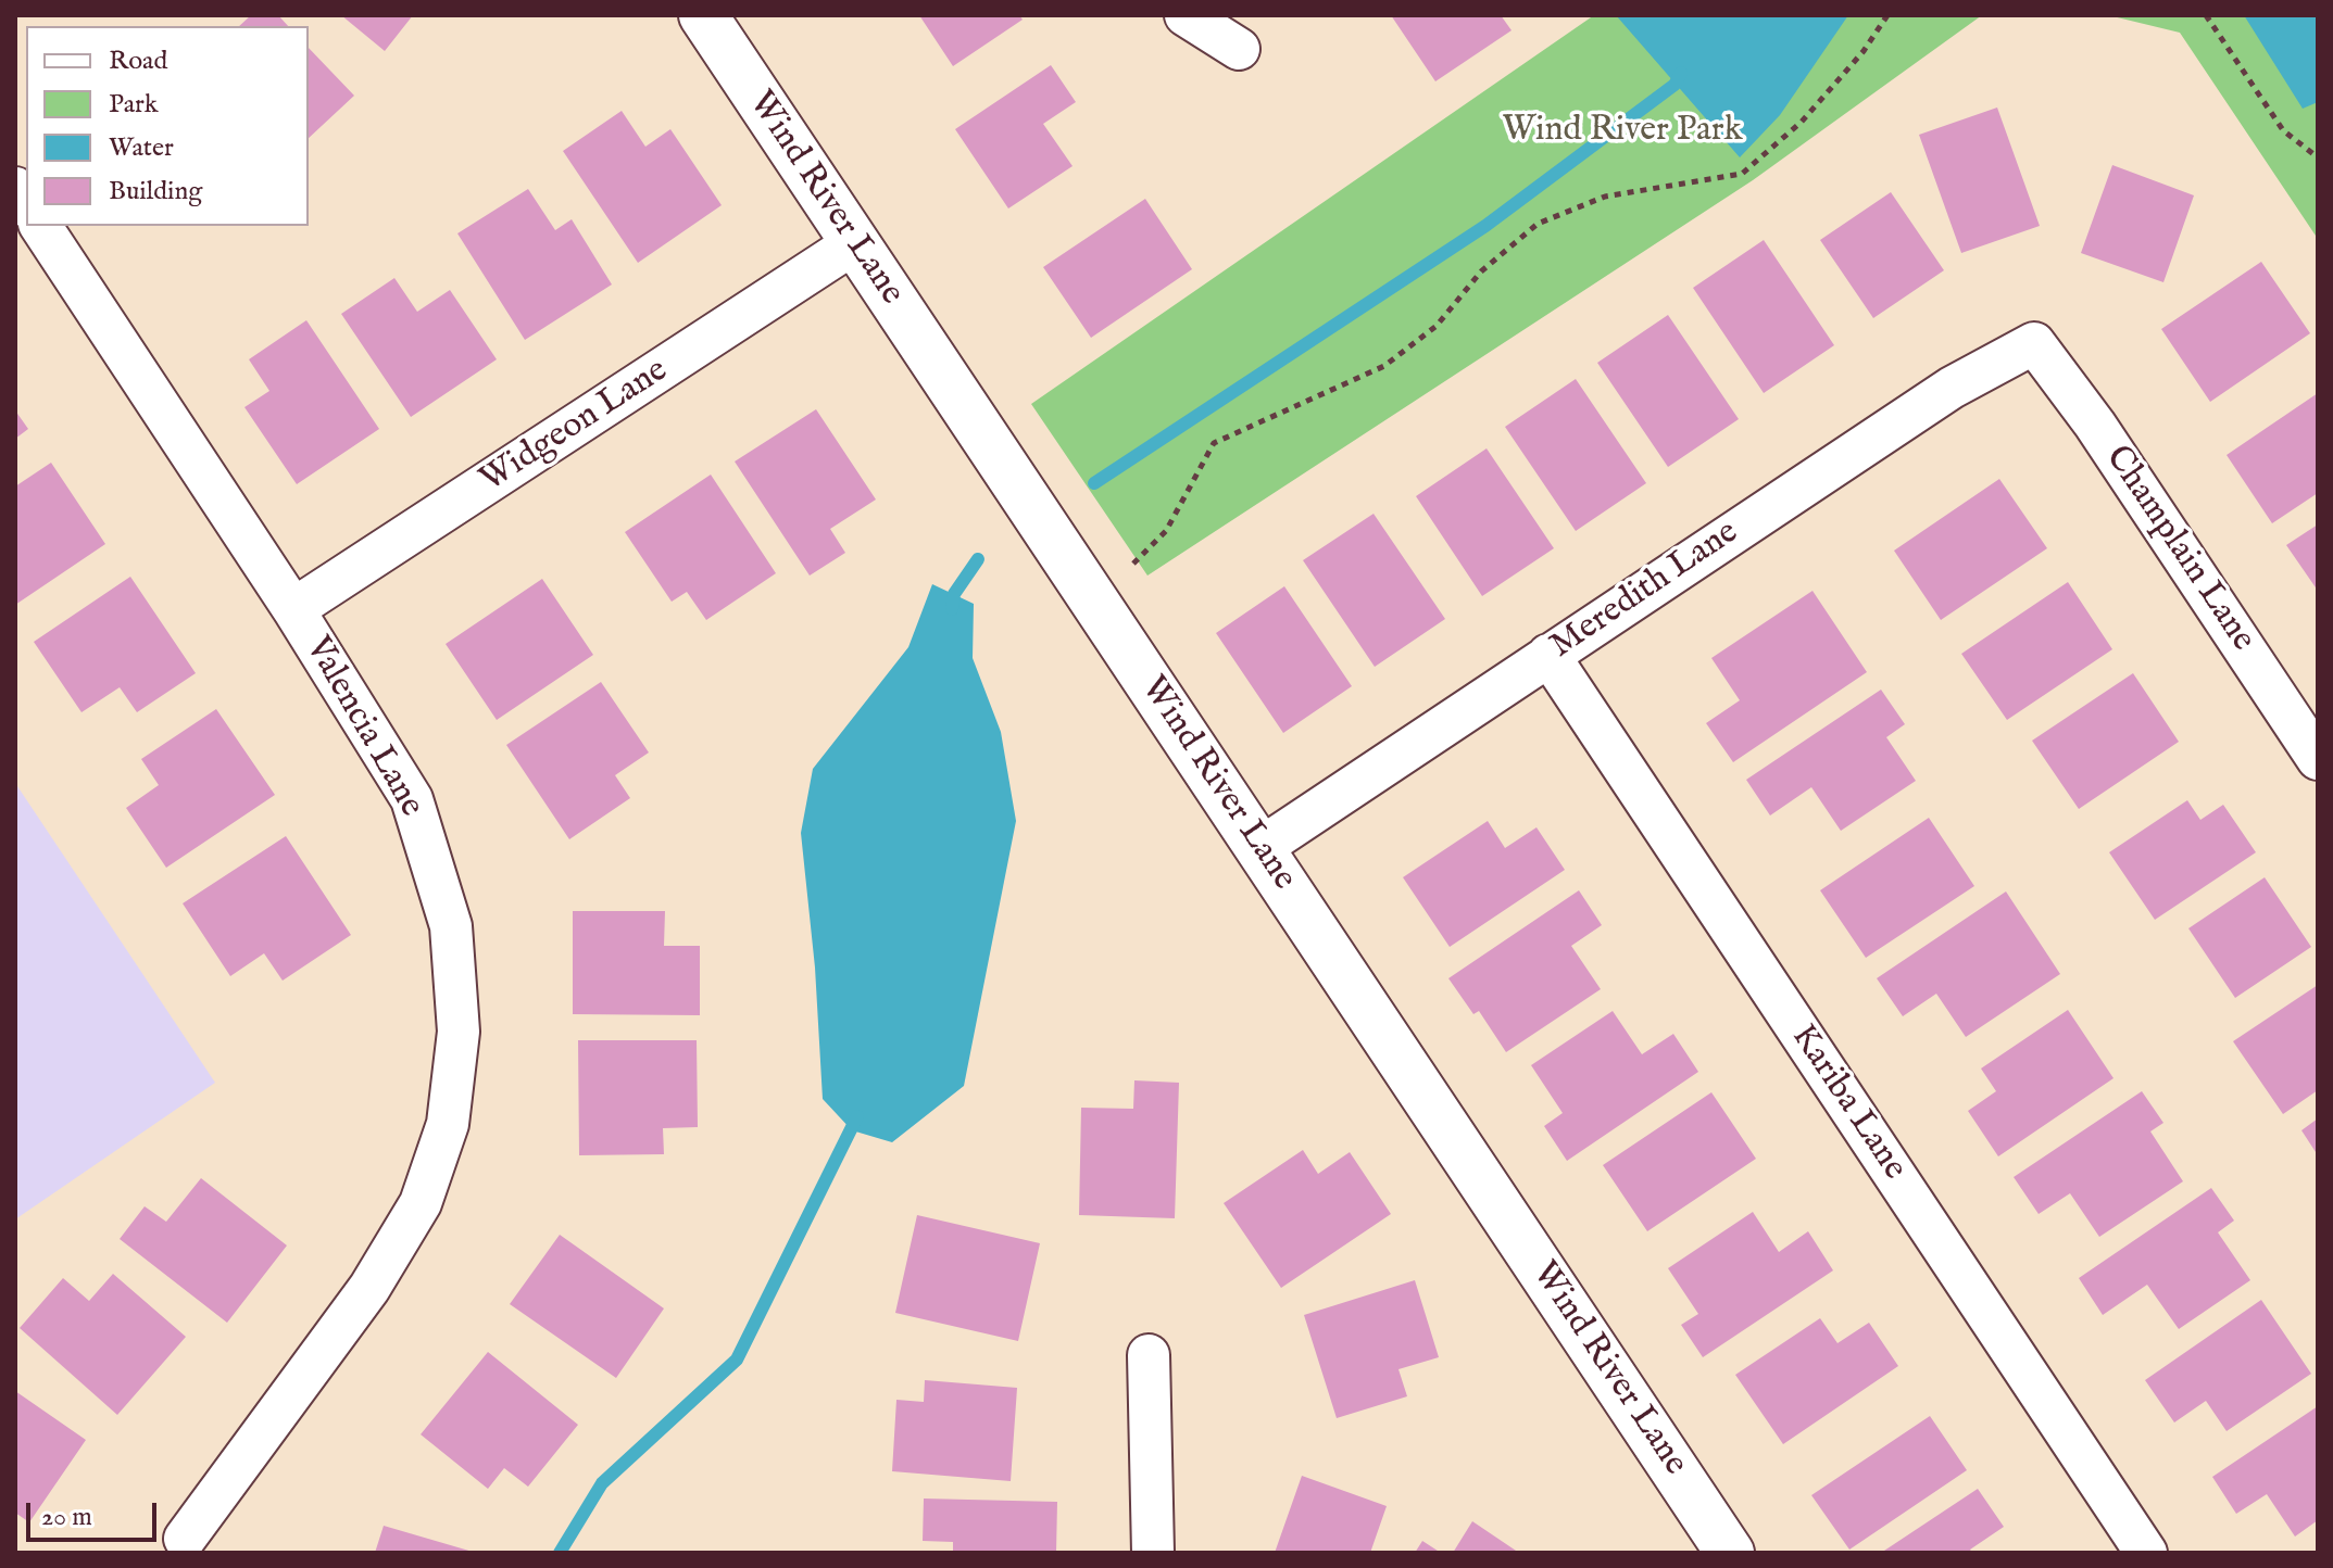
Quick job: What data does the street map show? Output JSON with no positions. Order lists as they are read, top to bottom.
{
  "streets": {
    "street": [
      "Wind River Lane",
      "Widgeon Lane",
      "Champlain Lane",
      "Meredith Lane",
      "Valencia Lane",
      "Kariba Lane"
    ]
  },
  "crossings": [
    ["Wind River Lane", "Widgeon Lane"],
    ["Wind River Lane", "Meredith Lane"],
    ["Widgeon Lane", "Valencia Lane"],
    ["Champlain Lane", "Meredith Lane"],
    ["Meredith Lane", "Kariba Lane"]
  ],
  "parks": ["Wind River Park"],
  "legend": [
    "Road",
    "Park",
    "Water",
    "Building"
  ],
  "scale_bar": "20 m"
}
